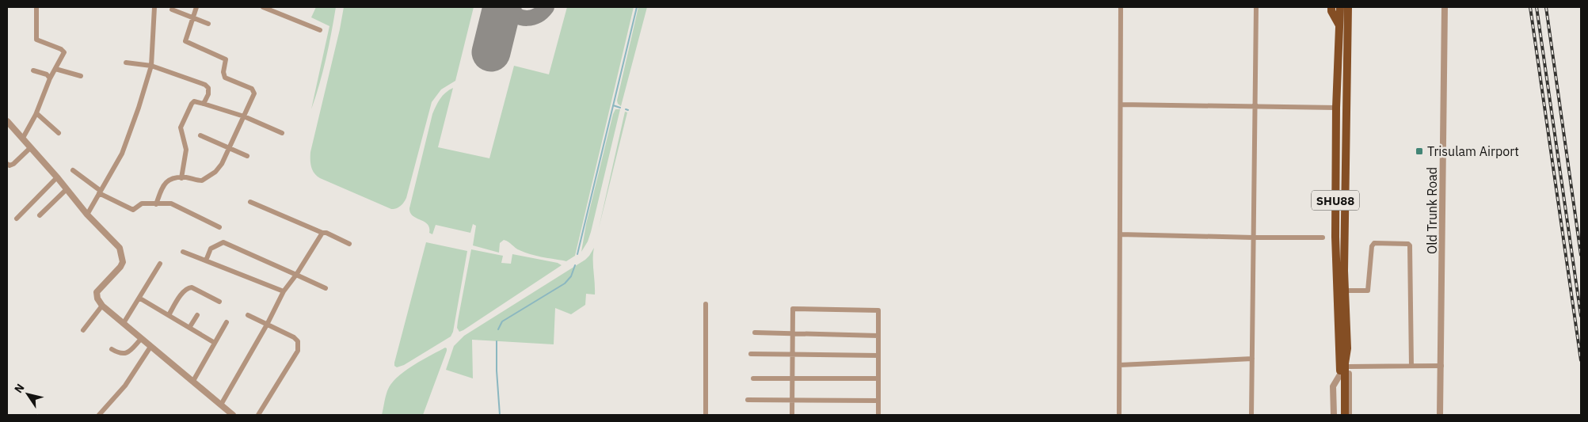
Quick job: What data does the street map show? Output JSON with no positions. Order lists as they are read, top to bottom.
{
  "streets": {
    "main road": ["SHU88"],
    "street": ["Old Trunk Road"]
  },
  "places": {
    "transit": ["Trisulam Airport"]
  },
  "north": "top left"
}
